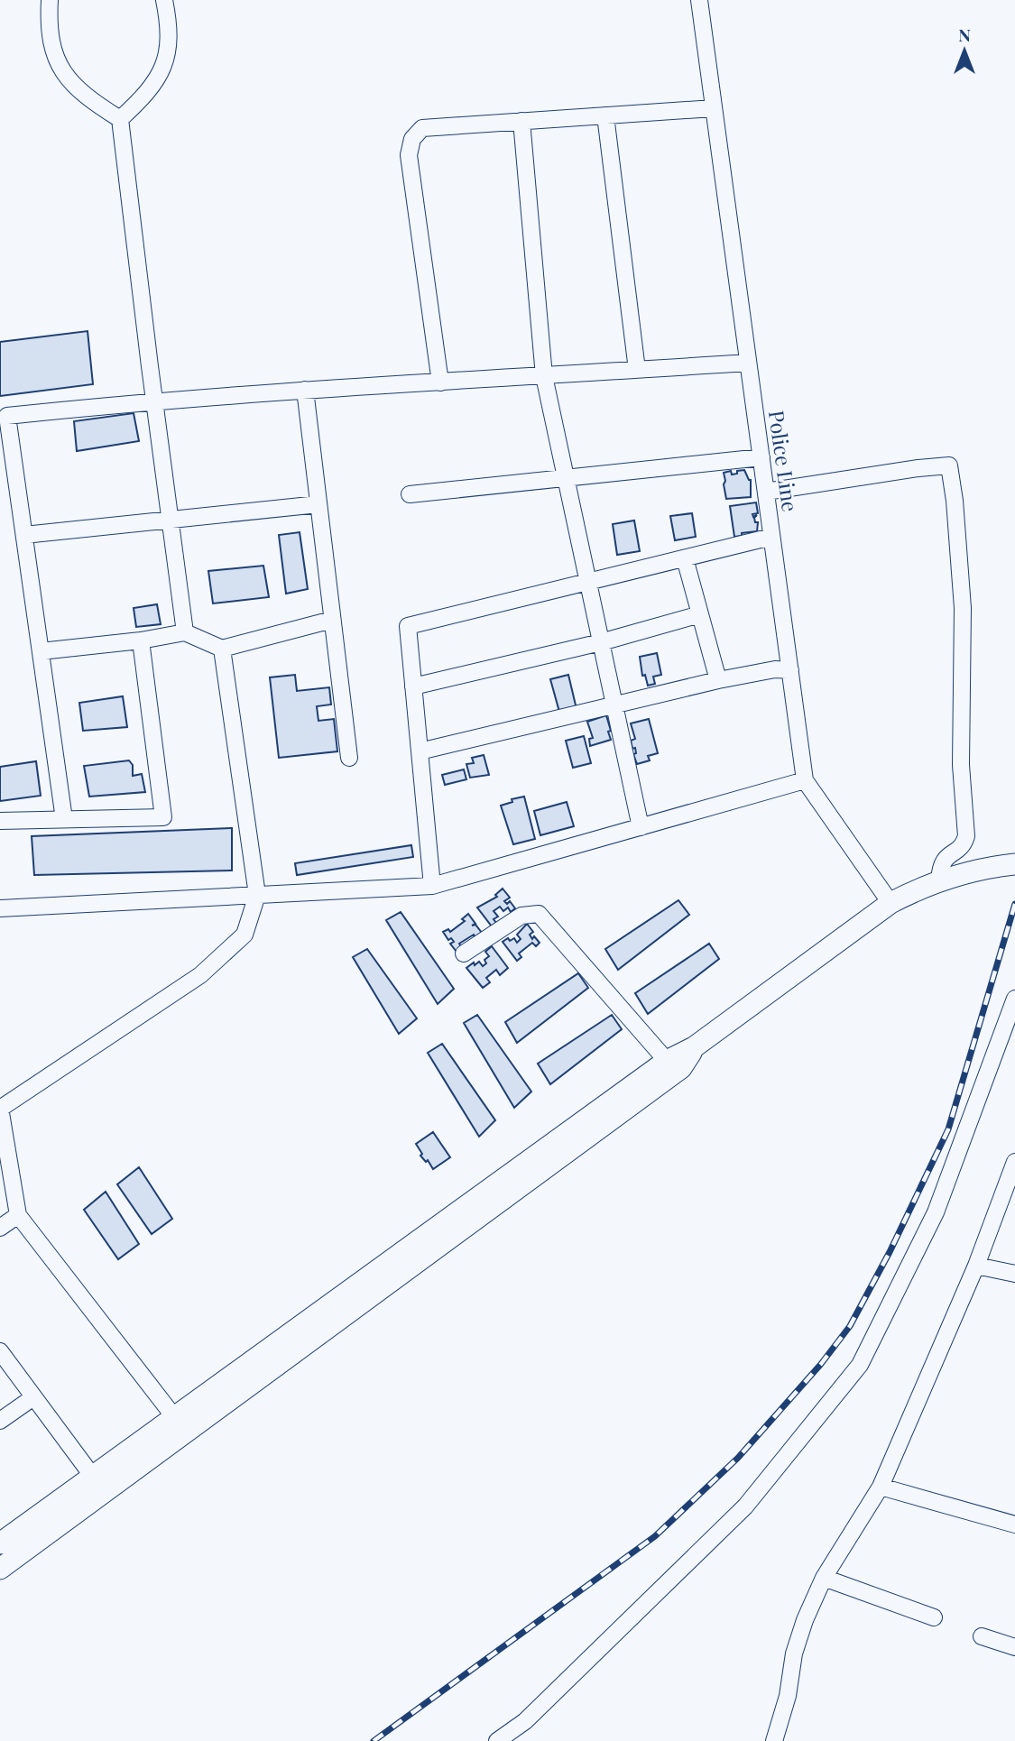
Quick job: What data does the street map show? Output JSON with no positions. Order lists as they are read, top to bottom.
{
  "streets": {
    "street": ["Police Line"]
  },
  "north": "top"
}
